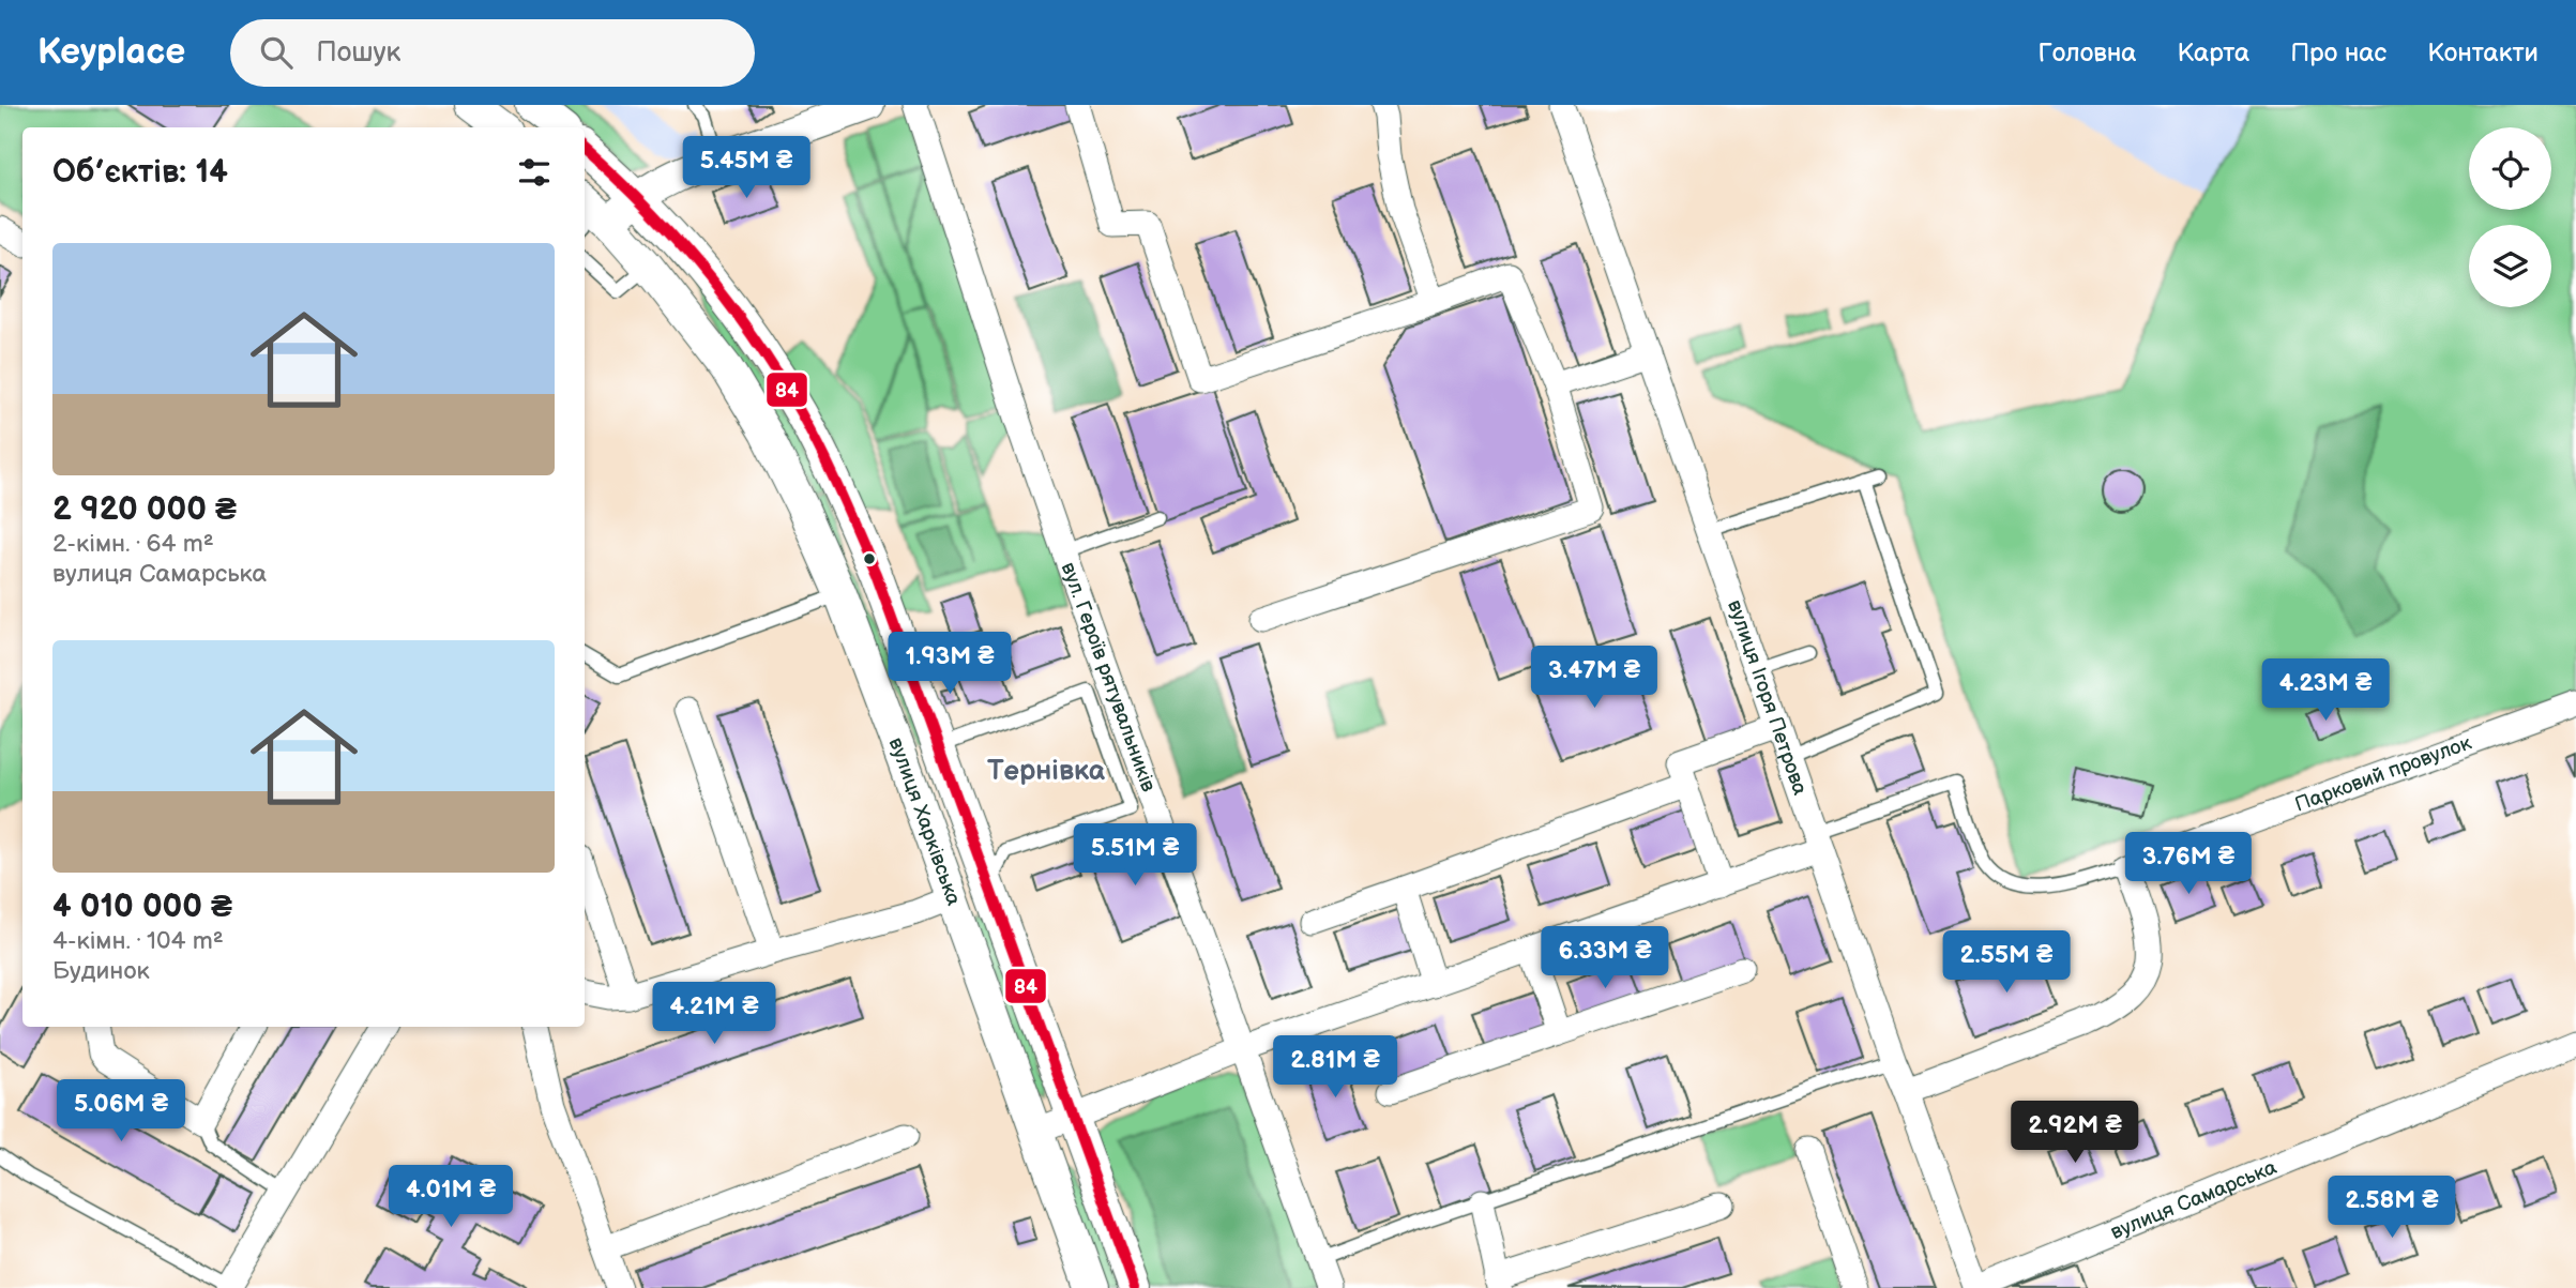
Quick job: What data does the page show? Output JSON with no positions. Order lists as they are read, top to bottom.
{
  "streets": {
    "street": [
      "вул. Героїв рятувальників",
      "вулиця Ігоря Петрова",
      "Парковий провулок",
      "вулиця Харківська",
      "вулиця Самарська"
    ]
  },
  "crossings": [
    ["вулиця Ігоря Петрова", "вулиця Самарська"]
  ],
  "districts": ["Тернівка"],
  "lines": ["transit line 84"],
  "page": {
    "header": "Keyplace",
    "search": "Пошук",
    "nav": [
      "Головна",
      "Карта",
      "Про нас",
      "Контакти"
    ],
    "heading": "Об’єктів: 14",
    "price": [
      "5.45M ₴",
      "1.93M ₴",
      "3.47M ₴",
      "4.23M ₴",
      "5.51M ₴",
      "3.76M ₴",
      "6.33M ₴",
      "2.55M ₴",
      "4.21M ₴",
      "2.81M ₴",
      "5.06M ₴",
      "2.92M ₴",
      "4.01M ₴",
      "2.58M ₴"
    ],
    "list": [
      {
        "name": "2 920 000 ₴",
        "note": "2-кімн. · 64 m² · вулиця Самарська"
      },
      {
        "name": "4 010 000 ₴",
        "note": "4-кімн. · 104 m² · Будинок"
      }
    ]
  }
}
